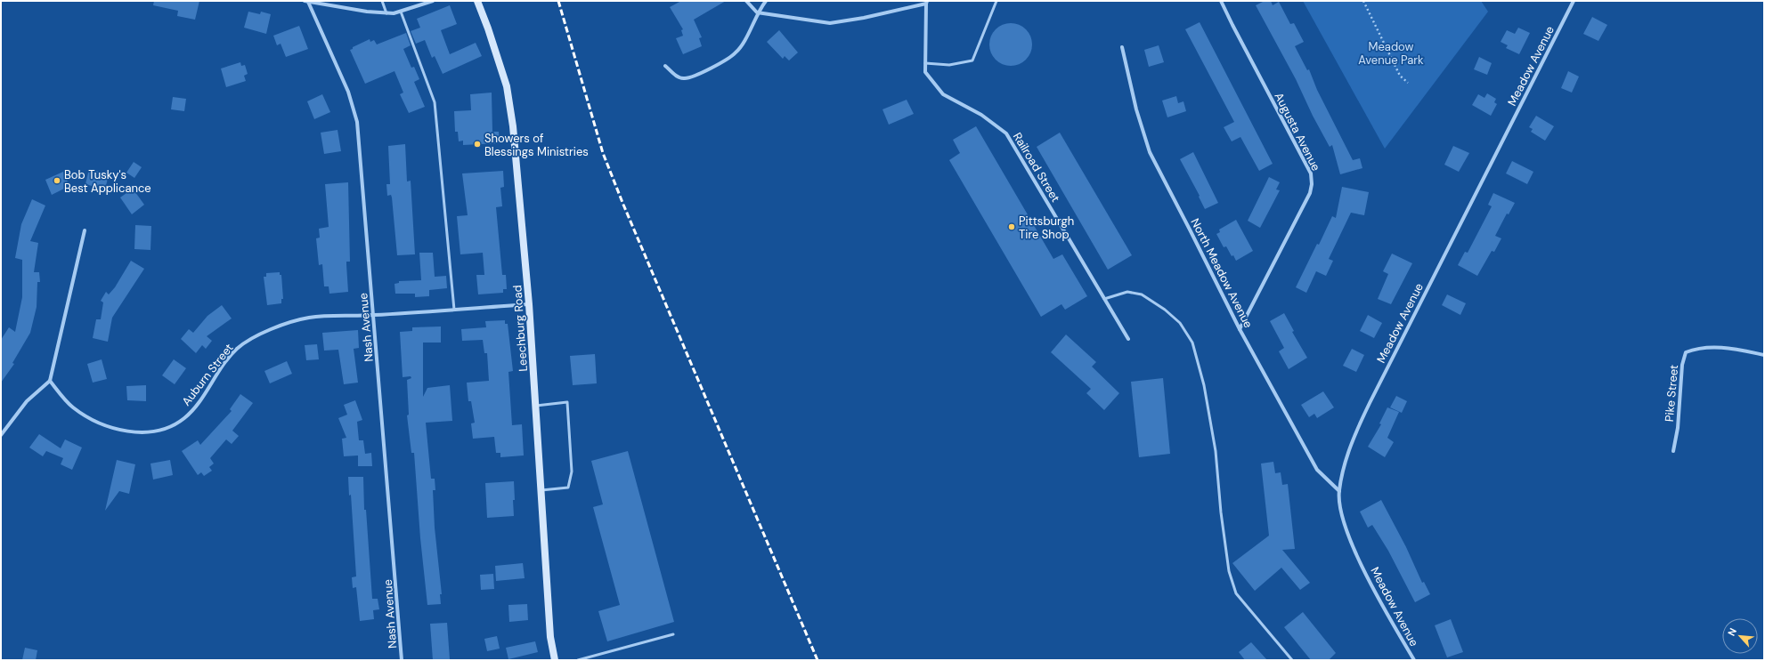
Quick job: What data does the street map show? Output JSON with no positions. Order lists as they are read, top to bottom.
{
  "streets": {
    "street": [
      "Meadow Avenue",
      "Augusta Avenue",
      "Railroad Street",
      "North Meadow Avenue",
      "Nash Avenue",
      "Leechburg Road",
      "Auburn Street",
      "Pike Street"
    ]
  },
  "crossings": [
    ["Meadow Avenue", "North Meadow Avenue"],
    ["Augusta Avenue", "North Meadow Avenue"],
    ["Nash Avenue", "Auburn Street"],
    ["Leechburg Road", "Auburn Street"]
  ],
  "parks": ["Meadow Avenue Park"],
  "places": ["Showers of Blessings Ministries", "Bob Tusky's Best Applicance", "Pittsburgh Tire Shop"],
  "north": "top left"
}
